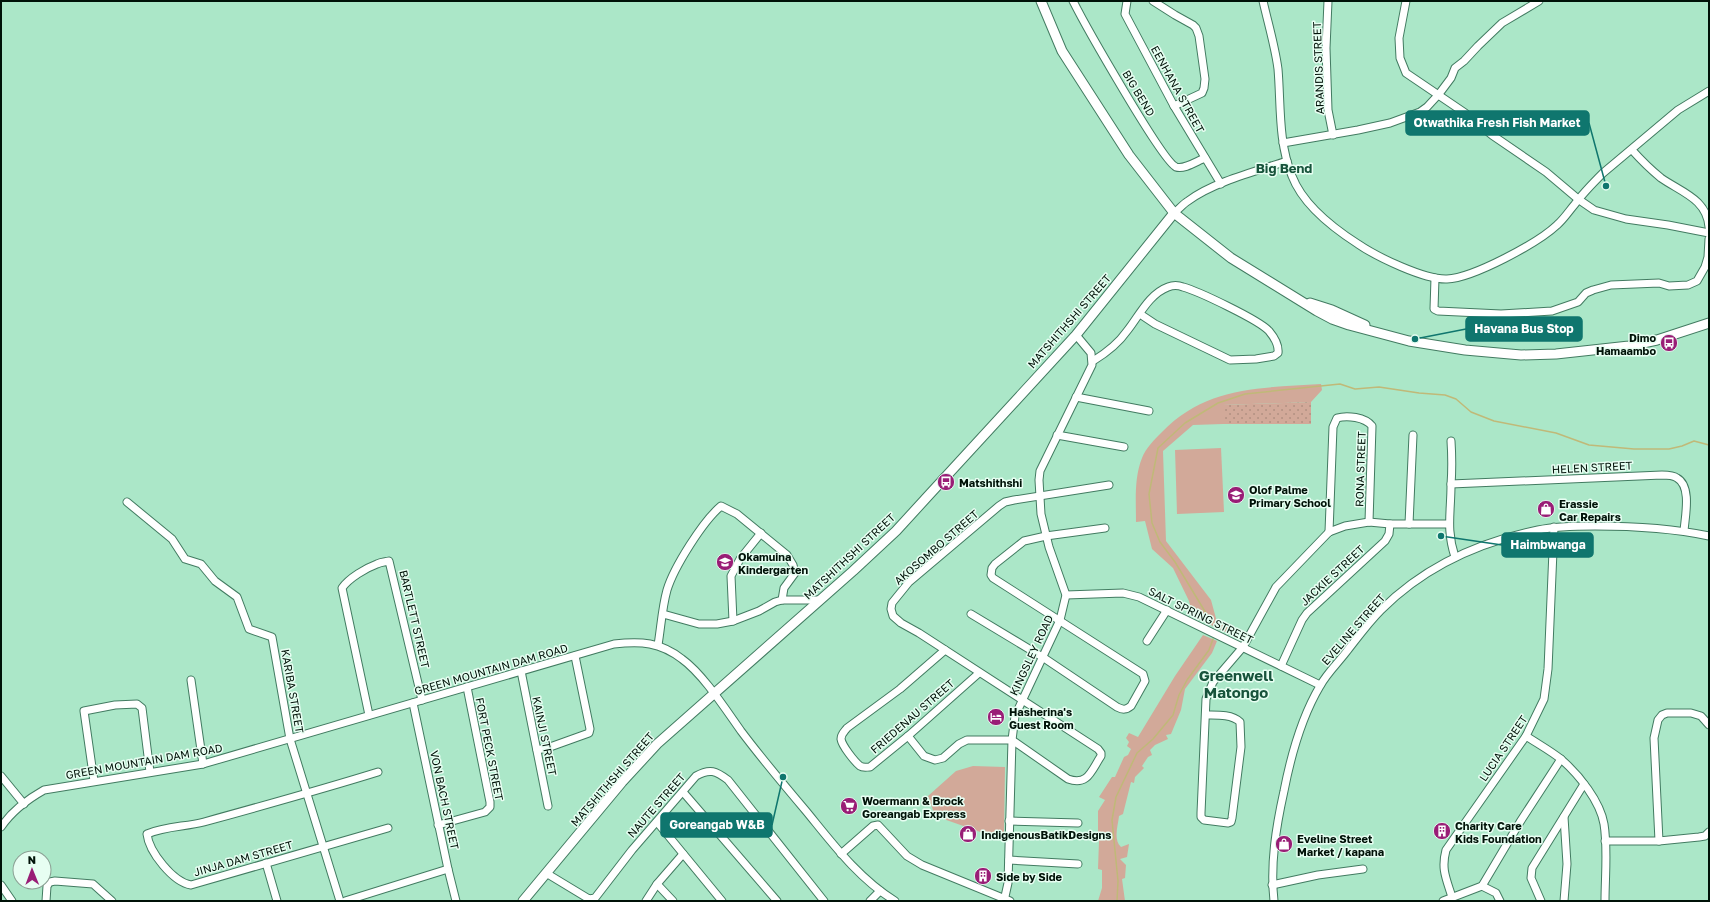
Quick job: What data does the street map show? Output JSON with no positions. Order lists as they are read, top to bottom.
{
  "streets": {
    "main road": ["MATSHITHSHI STREET"],
    "street": [
      "ARANDIS STREET",
      "EENHANA STREET",
      "BIG BEND",
      "HELEN STREET",
      "RONA STREET",
      "AKOSOMBO STREET",
      "JACKIE STREET",
      "SALT SPRING STREET",
      "BARTLETT STREET",
      "EVELINE STREET",
      "KINGSLEY ROAD",
      "GREEN MOUNTAIN DAM ROAD",
      "KARIBA STREET",
      "FRIEDENAU STREET",
      "KAINJI STREET",
      "LUCIA STREET",
      "FORT PECK STREET",
      "VON BACH STREET",
      "NAUTE STREET",
      "JINJA DAM STREET"
    ]
  },
  "crossings": [
    ["EENHANA STREET", "BIG BEND"],
    ["MATSHITHSHI STREET", "GREEN MOUNTAIN DAM ROAD"],
    ["MATSHITHSHI STREET", "NAUTE STREET"],
    ["HELEN STREET", "EVELINE STREET"],
    ["AKOSOMBO STREET", "KINGSLEY ROAD"],
    ["AKOSOMBO STREET", "FRIEDENAU STREET"],
    ["JACKIE STREET", "SALT SPRING STREET"],
    ["SALT SPRING STREET", "EVELINE STREET"],
    ["SALT SPRING STREET", "KINGSLEY ROAD"],
    ["BARTLETT STREET", "GREEN MOUNTAIN DAM ROAD"],
    ["EVELINE STREET", "LUCIA STREET"],
    ["GREEN MOUNTAIN DAM ROAD", "KARIBA STREET"],
    ["GREEN MOUNTAIN DAM ROAD", "KAINJI STREET"],
    ["GREEN MOUNTAIN DAM ROAD", "FORT PECK STREET"],
    ["GREEN MOUNTAIN DAM ROAD", "VON BACH STREET"],
    ["KARIBA STREET", "JINJA DAM STREET"],
    ["FORT PECK STREET", "VON BACH STREET"]
  ],
  "districts": ["Big Bend", "Greenwell Matongo"],
  "places": {
    "other": [
      "Otwathika Fresh Fish Market",
      "Havana Bus Stop",
      "Haimbwanga",
      "Goreangab W&B"
    ],
    "bus stop": ["Dimo Hamaambo", "Matshithshi"],
    "school or university": ["Olof Palme Primary School", "Okamuina Kindergarten"],
    "shop": ["Erassie Car Repairs", "IndigenousBatikDesigns", "Eveline Street Market / kapana"],
    "hotel": ["Hasherina's Guest Room"],
    "supermarket": ["Woermann & Brock Goreangab Express"],
    "building": ["Charity Care Kids Foundation", "Side by Side"]
  },
  "north": "top"
}
